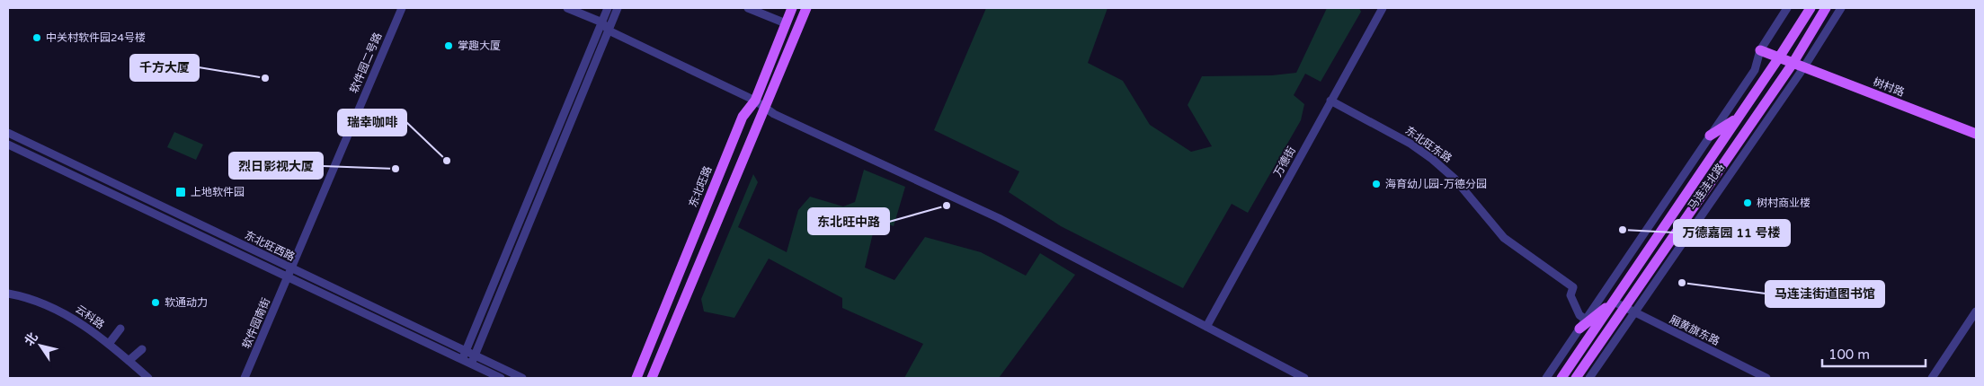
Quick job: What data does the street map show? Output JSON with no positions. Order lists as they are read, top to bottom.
{
  "streets": {
    "main road": ["树村路", "东北旺路", "马连洼北路"],
    "street": [
      "软件园二号路",
      "东北旺东路",
      "万德街",
      "东北旺西路",
      "云科路",
      "软件园南街",
      "厢黄旗东路"
    ]
  },
  "crossings": [
    ["软件园二号路", "东北旺西路"],
    ["软件园二号路", "软件园南街"],
    ["树村路", "马连洼北路"],
    ["东北旺东路", "万德街"],
    ["马连洼北路", "厢黄旗东路"],
    ["东北旺西路", "软件园南街"]
  ],
  "places": {
    "other": [
      "中关村软件园24号楼",
      "掌趣大厦",
      "千方大厦",
      "瑞幸咖啡",
      "烈日影视大厦",
      "海育幼儿园-万德分园",
      "树村商业楼",
      "东北旺中路",
      "万德嘉园 11 号楼",
      "马连洼街道图书馆",
      "软通动力"
    ],
    "transit": ["上地软件园"]
  },
  "scale_bar": "100 m",
  "north": "top left"
}
